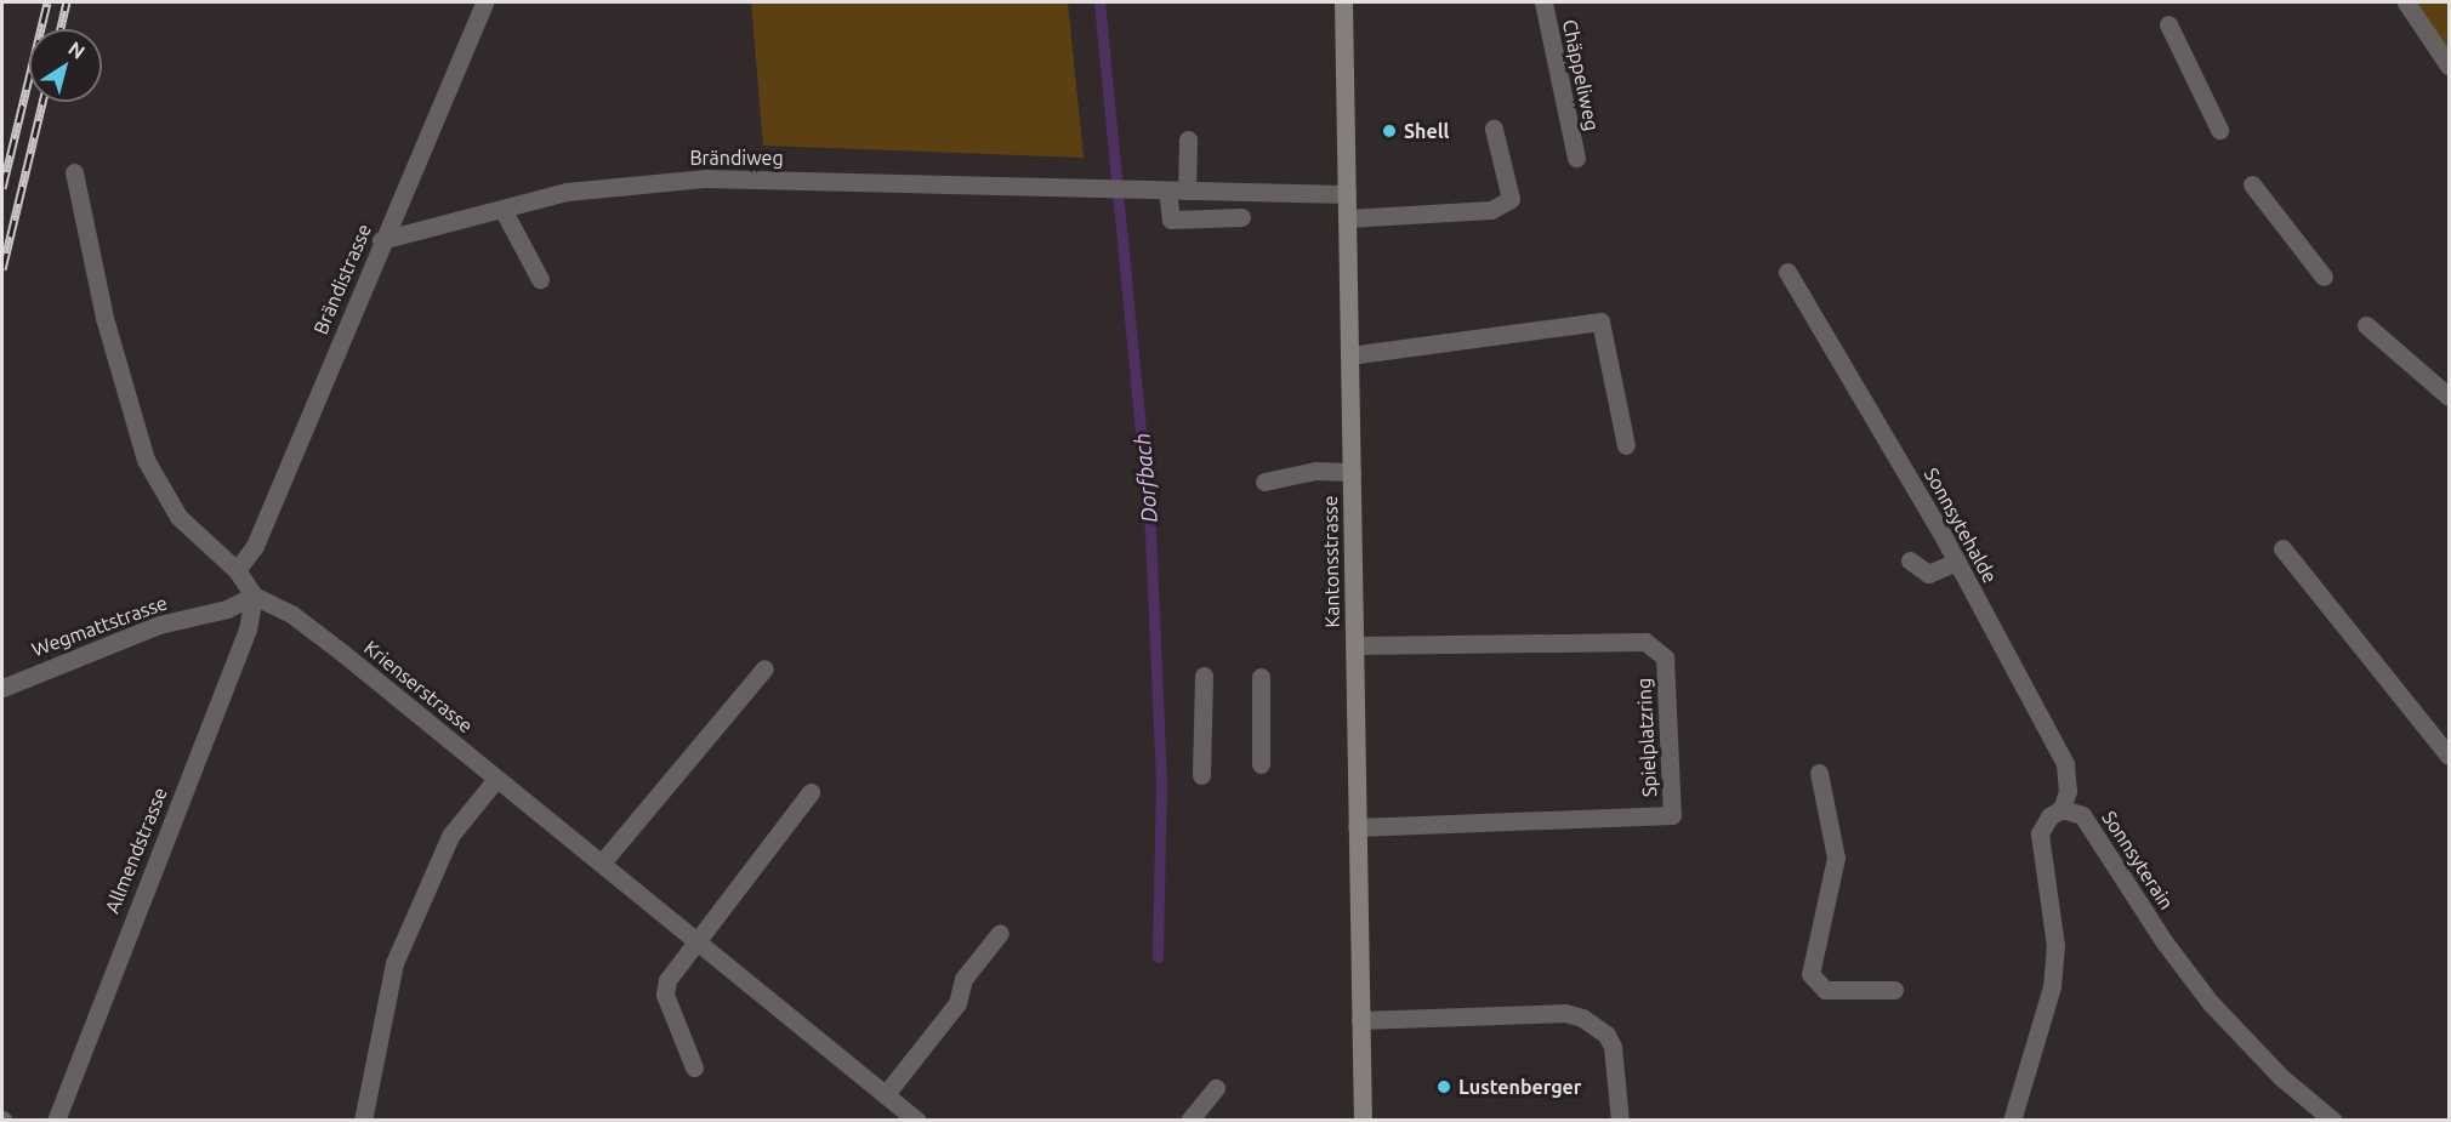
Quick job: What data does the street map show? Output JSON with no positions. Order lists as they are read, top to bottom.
{
  "streets": {
    "main road": ["Kantonsstrasse"],
    "street": [
      "Chäppeliweg",
      "Brändiweg",
      "Brändistrasse",
      "Sonnsytehalde",
      "Wegmattstrasse",
      "Krienserstrasse",
      "Spielplatzring",
      "Allmendstrasse",
      "Sonnsyterain"
    ]
  },
  "crossings": [
    ["Brändiweg", "Brändistrasse"],
    ["Brändiweg", "Kantonsstrasse"],
    ["Sonnsytehalde", "Sonnsyterain"],
    ["Kantonsstrasse", "Spielplatzring"],
    ["Wegmattstrasse", "Krienserstrasse"],
    ["Wegmattstrasse", "Allmendstrasse"],
    ["Krienserstrasse", "Allmendstrasse"]
  ],
  "water": ["Dorfbach"],
  "places": ["Shell", "Lustenberger"],
  "north": "top right"
}
